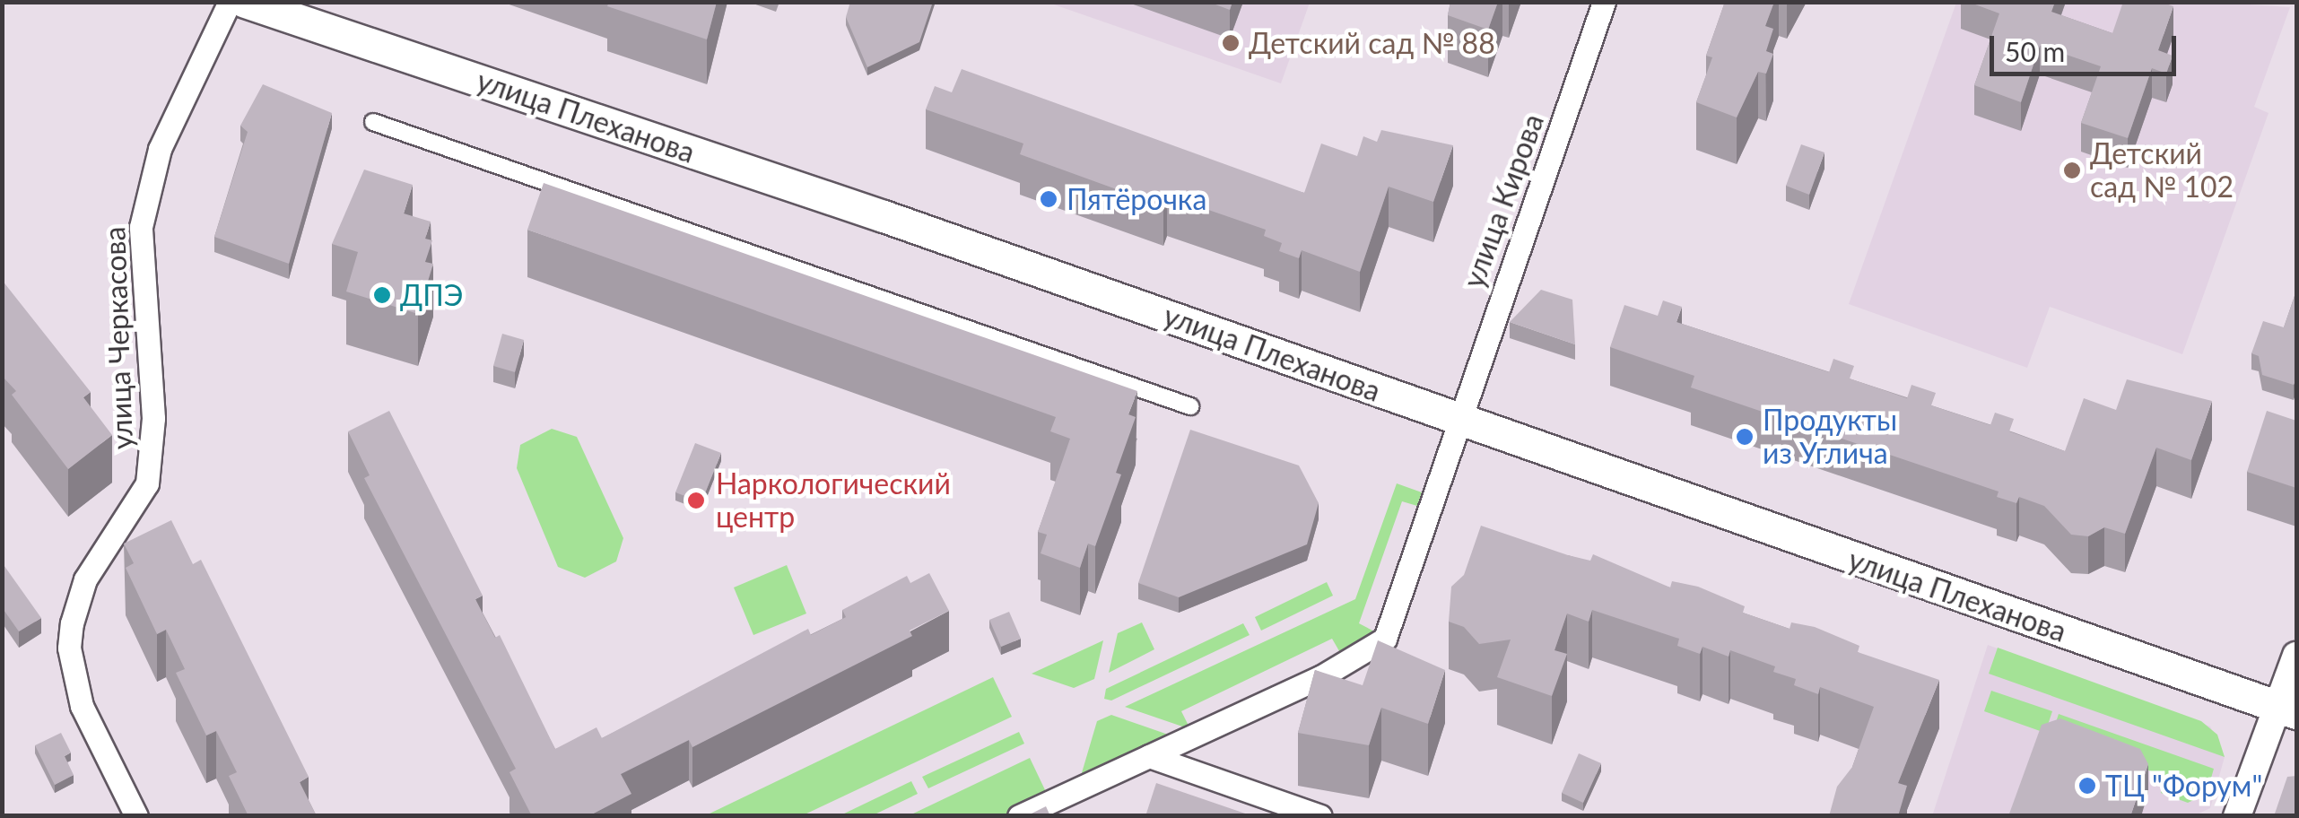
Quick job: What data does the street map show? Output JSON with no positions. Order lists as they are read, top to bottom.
{
  "streets": {
    "main road": ["улица Плеханова"],
    "street": ["улица Кирова", "улица Черкасова"]
  },
  "crossings": [
    ["улица Плеханова", "улица Кирова"]
  ],
  "places": [
    "Детский сад № 88",
    "Детский сад № 102",
    "Пятёрочка",
    "ДПЭ",
    "Продукты из Углича",
    "Наркологический центр",
    "ТЦ \"Форум\""
  ],
  "scale_bar": "50 m"
}
